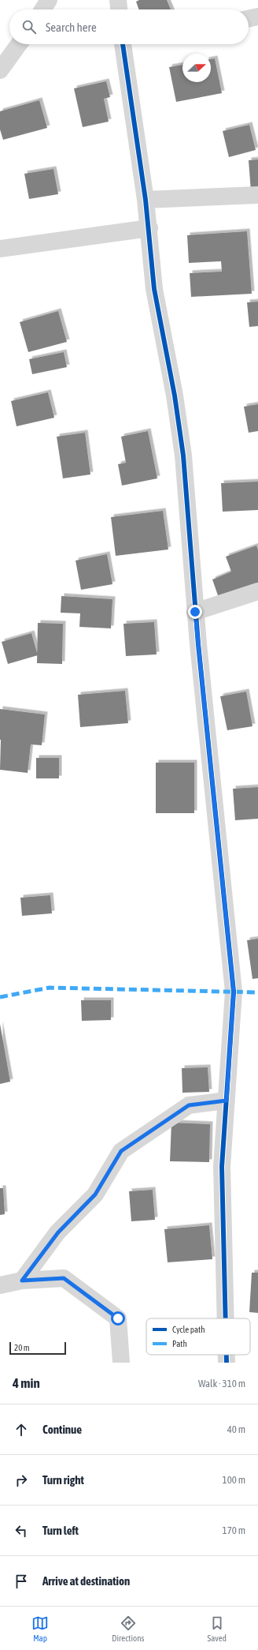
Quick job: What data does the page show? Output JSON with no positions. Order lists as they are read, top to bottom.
{
  "legend": ["Cycle path", "Path"],
  "scale_bar": "20 m",
  "north": "right",
  "page": {
    "search": "Search here",
    "scale": "20 m",
    "heading": ["4 min", "Walk · 310 m"],
    "list": [
      ["Continue", "40 m"],
      ["Turn right", "100 m"],
      ["Turn left", "170 m"],
      "Arrive at destination"
    ],
    "nav": ["Map", "Directions", "Saved"]
  }
}
